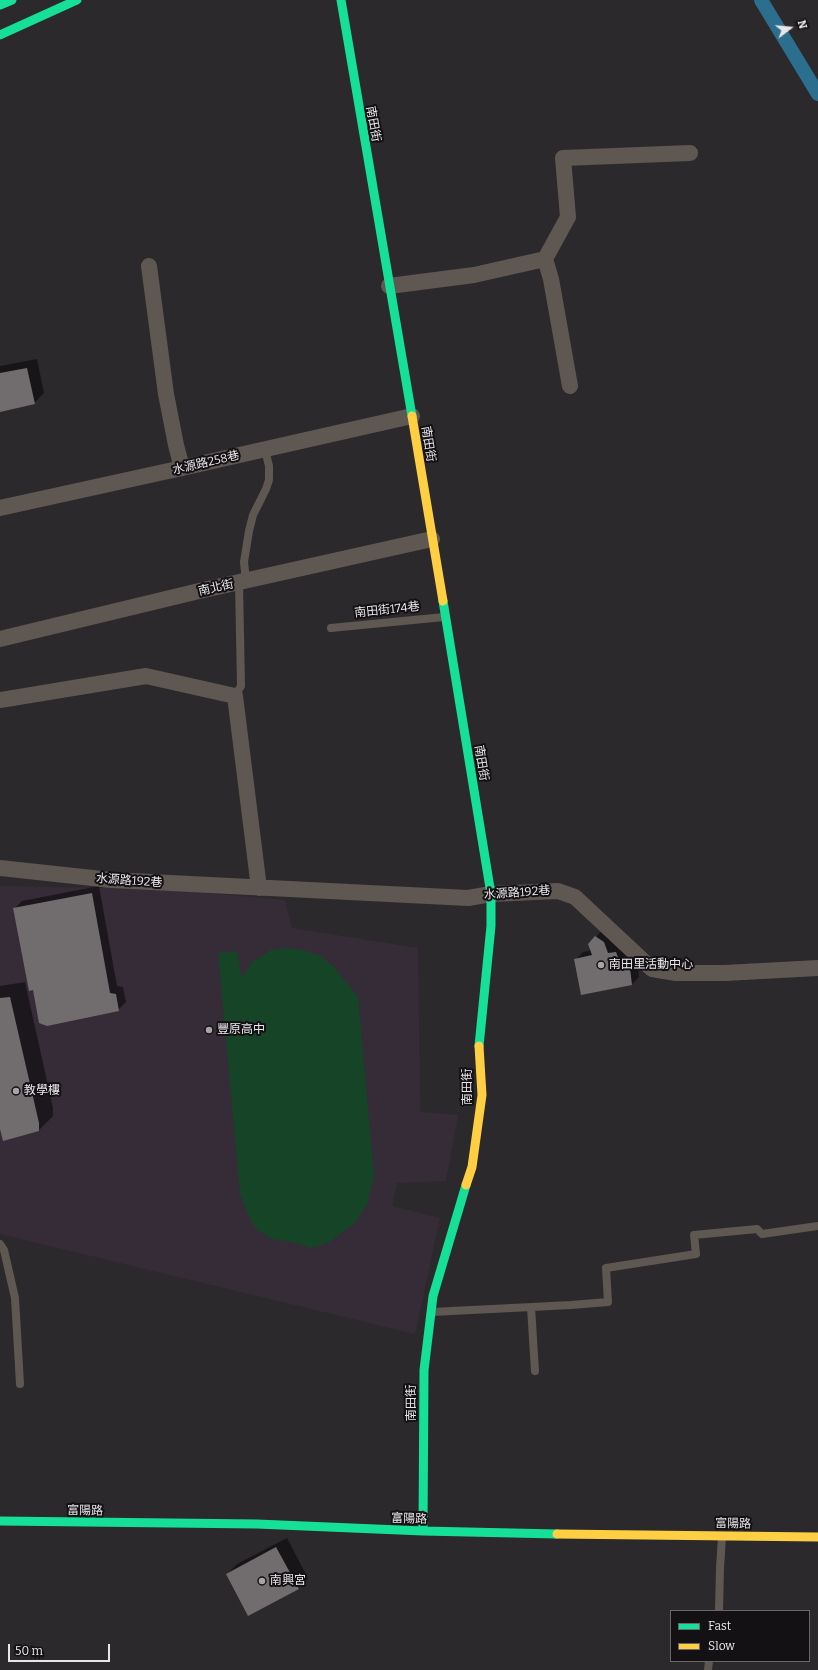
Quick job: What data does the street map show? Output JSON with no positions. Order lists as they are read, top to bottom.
{
  "streets": {
    "street": [
      "南田街",
      "水源路258巷",
      "南北街",
      "水源路192巷",
      "富陽路"
    ],
    "lane": ["南田街174巷"]
  },
  "crossings": [
    ["南田街", "水源路258巷"],
    ["南田街", "南北街"],
    ["南田街", "南田街174巷"],
    ["南田街", "水源路192巷"],
    ["南田街", "富陽路"]
  ],
  "places": [
    "南田里活動中心",
    "豐原高中",
    "教學樓",
    "南興宮"
  ],
  "legend": ["Fast", "Slow"],
  "scale_bar": "50 m",
  "north": "right"
}
